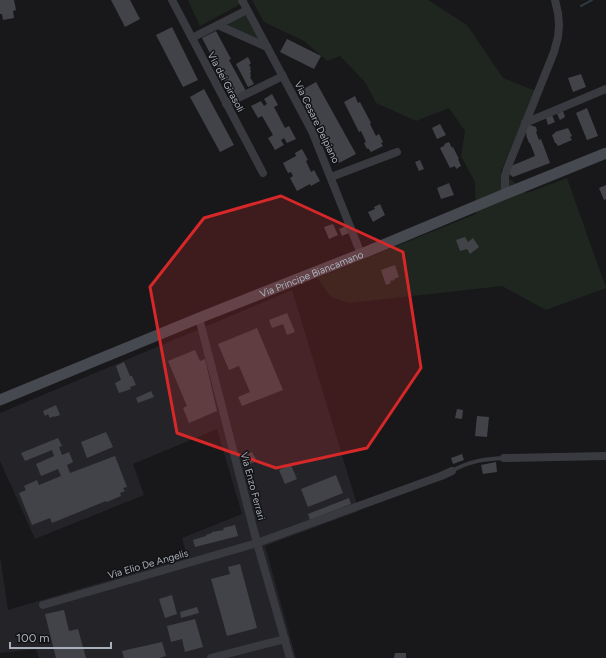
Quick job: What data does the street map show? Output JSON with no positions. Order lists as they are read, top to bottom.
{
  "streets": {
    "street": [
      "Via dei Girasoli",
      "Via Cesare Delpiano",
      "Via Principe Biancamano",
      "Via Enzo Ferrari",
      "Via Elio De Angelis"
    ]
  },
  "crossings": [
    ["Via dei Girasoli", "Via Cesare Delpiano"],
    ["Via Cesare Delpiano", "Via Principe Biancamano"],
    ["Via Principe Biancamano", "Via Enzo Ferrari"],
    ["Via Enzo Ferrari", "Via Elio De Angelis"]
  ],
  "scale_bar": "100 m"
}
